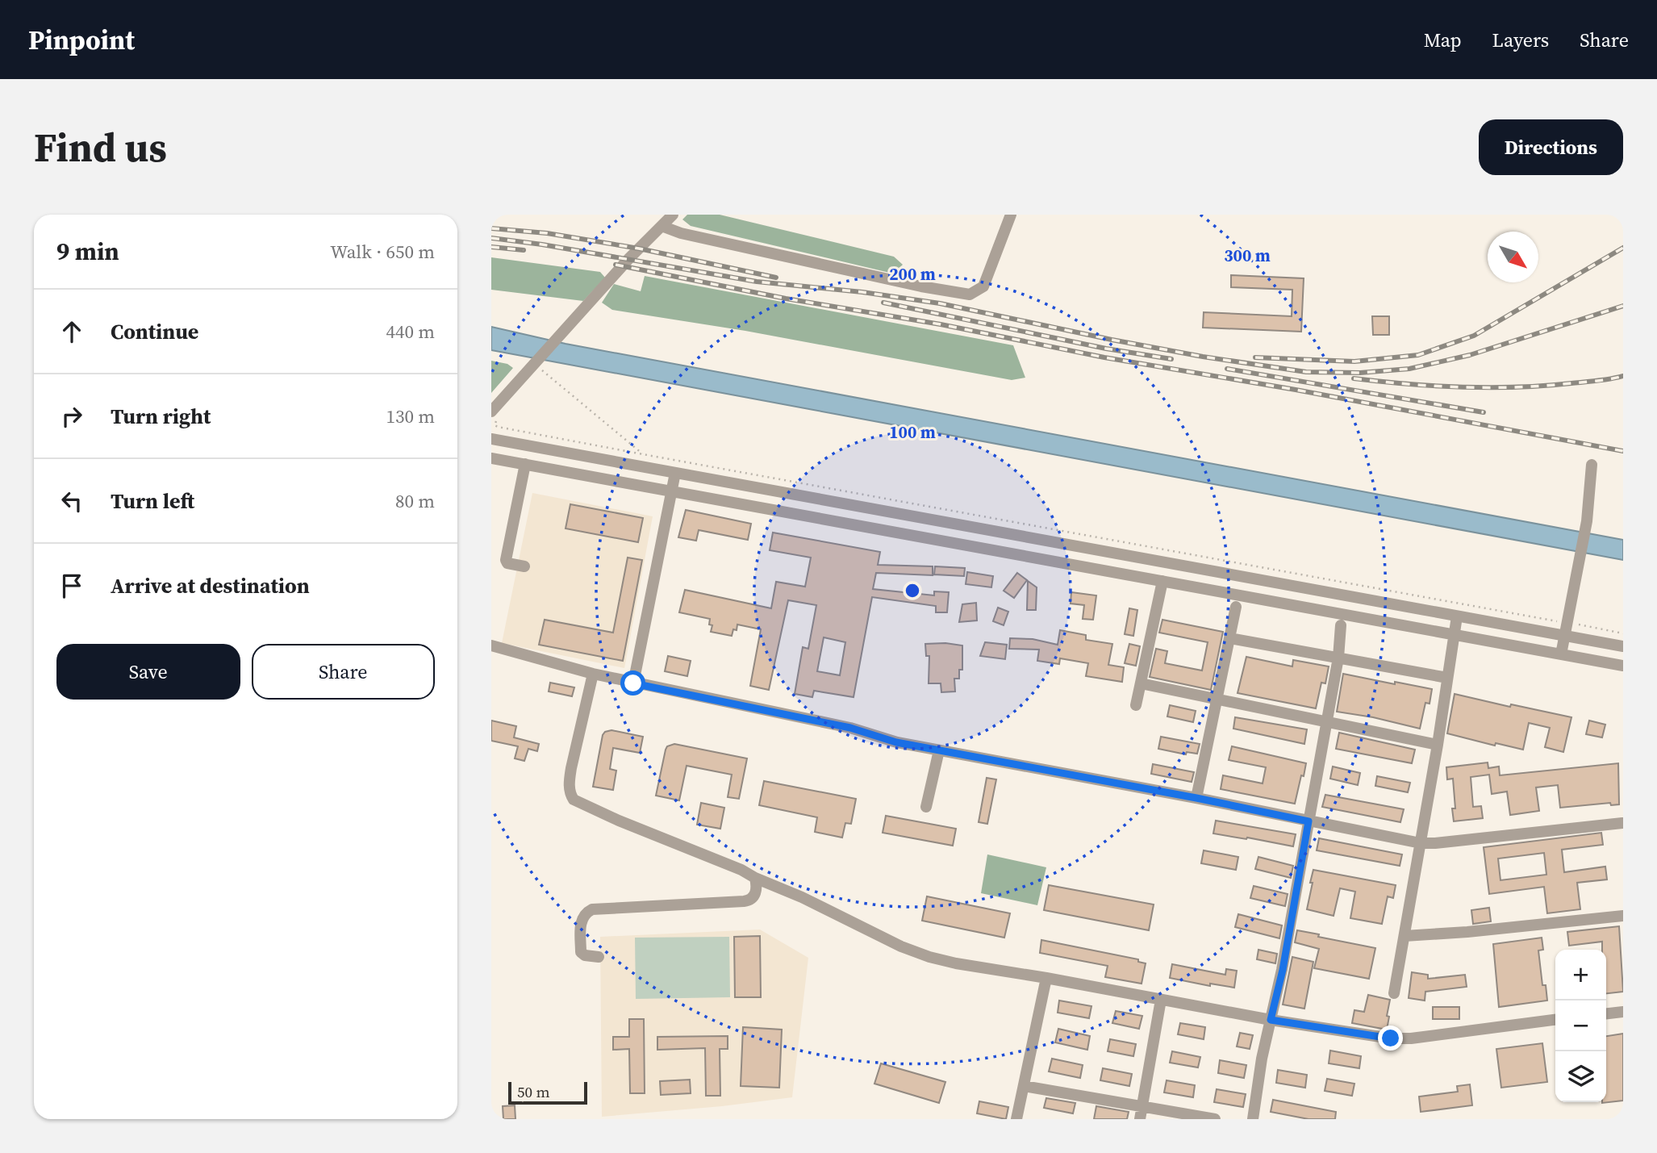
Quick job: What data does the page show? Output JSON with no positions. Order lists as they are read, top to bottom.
{
  "scale_bar": "50 m",
  "north": "bottom right",
  "page": {
    "header": "Pinpoint",
    "nav": ["Map", "Layers", "Share"],
    "buttons": [
      "Directions",
      ["Save", "Share"]
    ],
    "title": "Find us",
    "heading": ["9 min", "Walk · 650 m"],
    "list": [
      ["Continue", "440 m"],
      ["Turn right", "130 m"],
      ["Turn left", "80 m"],
      "Arrive at destination"
    ],
    "map_buttons": ["+", "−"],
    "scale": "50 m"
  },
  "rings": ["300 m", "200 m", "100 m"]
}
